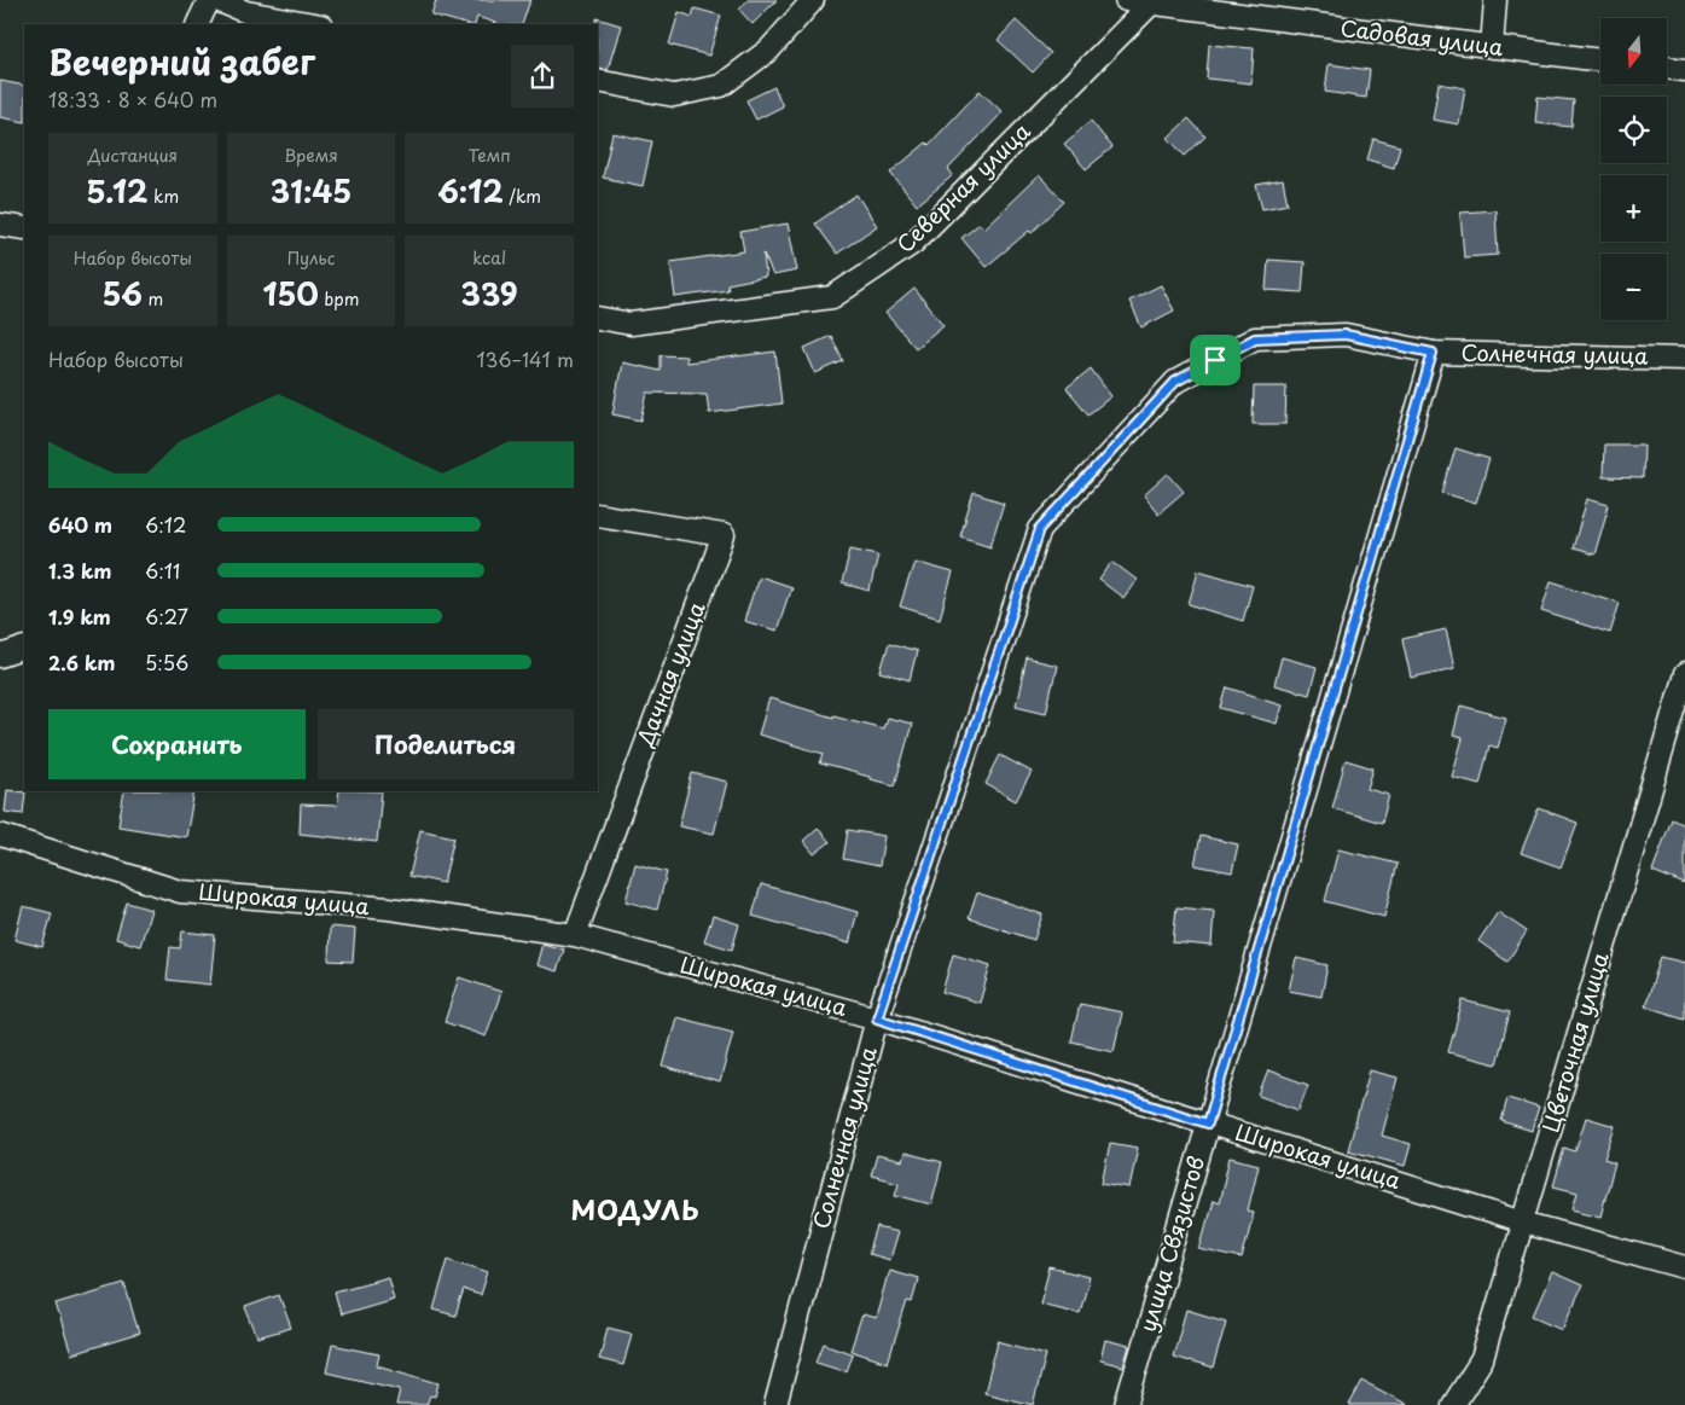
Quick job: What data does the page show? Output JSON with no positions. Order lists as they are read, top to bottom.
{
  "streets": {
    "street": [
      "Садовая улица",
      "Северная улица",
      "Солнечная улица",
      "Дачная улица",
      "Широкая улица",
      "Цветочная улица",
      "улица Связистов"
    ]
  },
  "crossings": [
    ["Садовая улица", "Северная улица"],
    ["Солнечная улица", "Широкая улица"],
    ["Солнечная улица", "улица Связистов"],
    ["Дачная улица", "Широкая улица"],
    ["Широкая улица", "Цветочная улица"],
    ["Широкая улица", "улица Связистов"]
  ],
  "districts": ["МОДУЛЬ"],
  "north": "bottom",
  "page": {
    "map_buttons": ["+", "−"],
    "heading": ["Вечерний забег", "18:33 · 8 × 640 m"],
    "stats": [
      ["Дистанция", "5.12 km"],
      ["Время", "31:45"],
      ["Темп", "6:12 /km"],
      ["Набор высоты", "56 m"],
      ["Пульс", "150 bpm"],
      ["kcal", "339"]
    ],
    "chart": ["Набор высоты", "136–141 m"],
    "list": [
      {
        "name": "640 m",
        "note": "6:12"
      },
      {
        "name": "1.3 km",
        "note": "6:11"
      },
      {
        "name": "1.9 km",
        "note": "6:27"
      },
      {
        "name": "2.6 km",
        "note": "5:56"
      }
    ],
    "buttons": ["Сохранить", "Поделиться"]
  }
}
